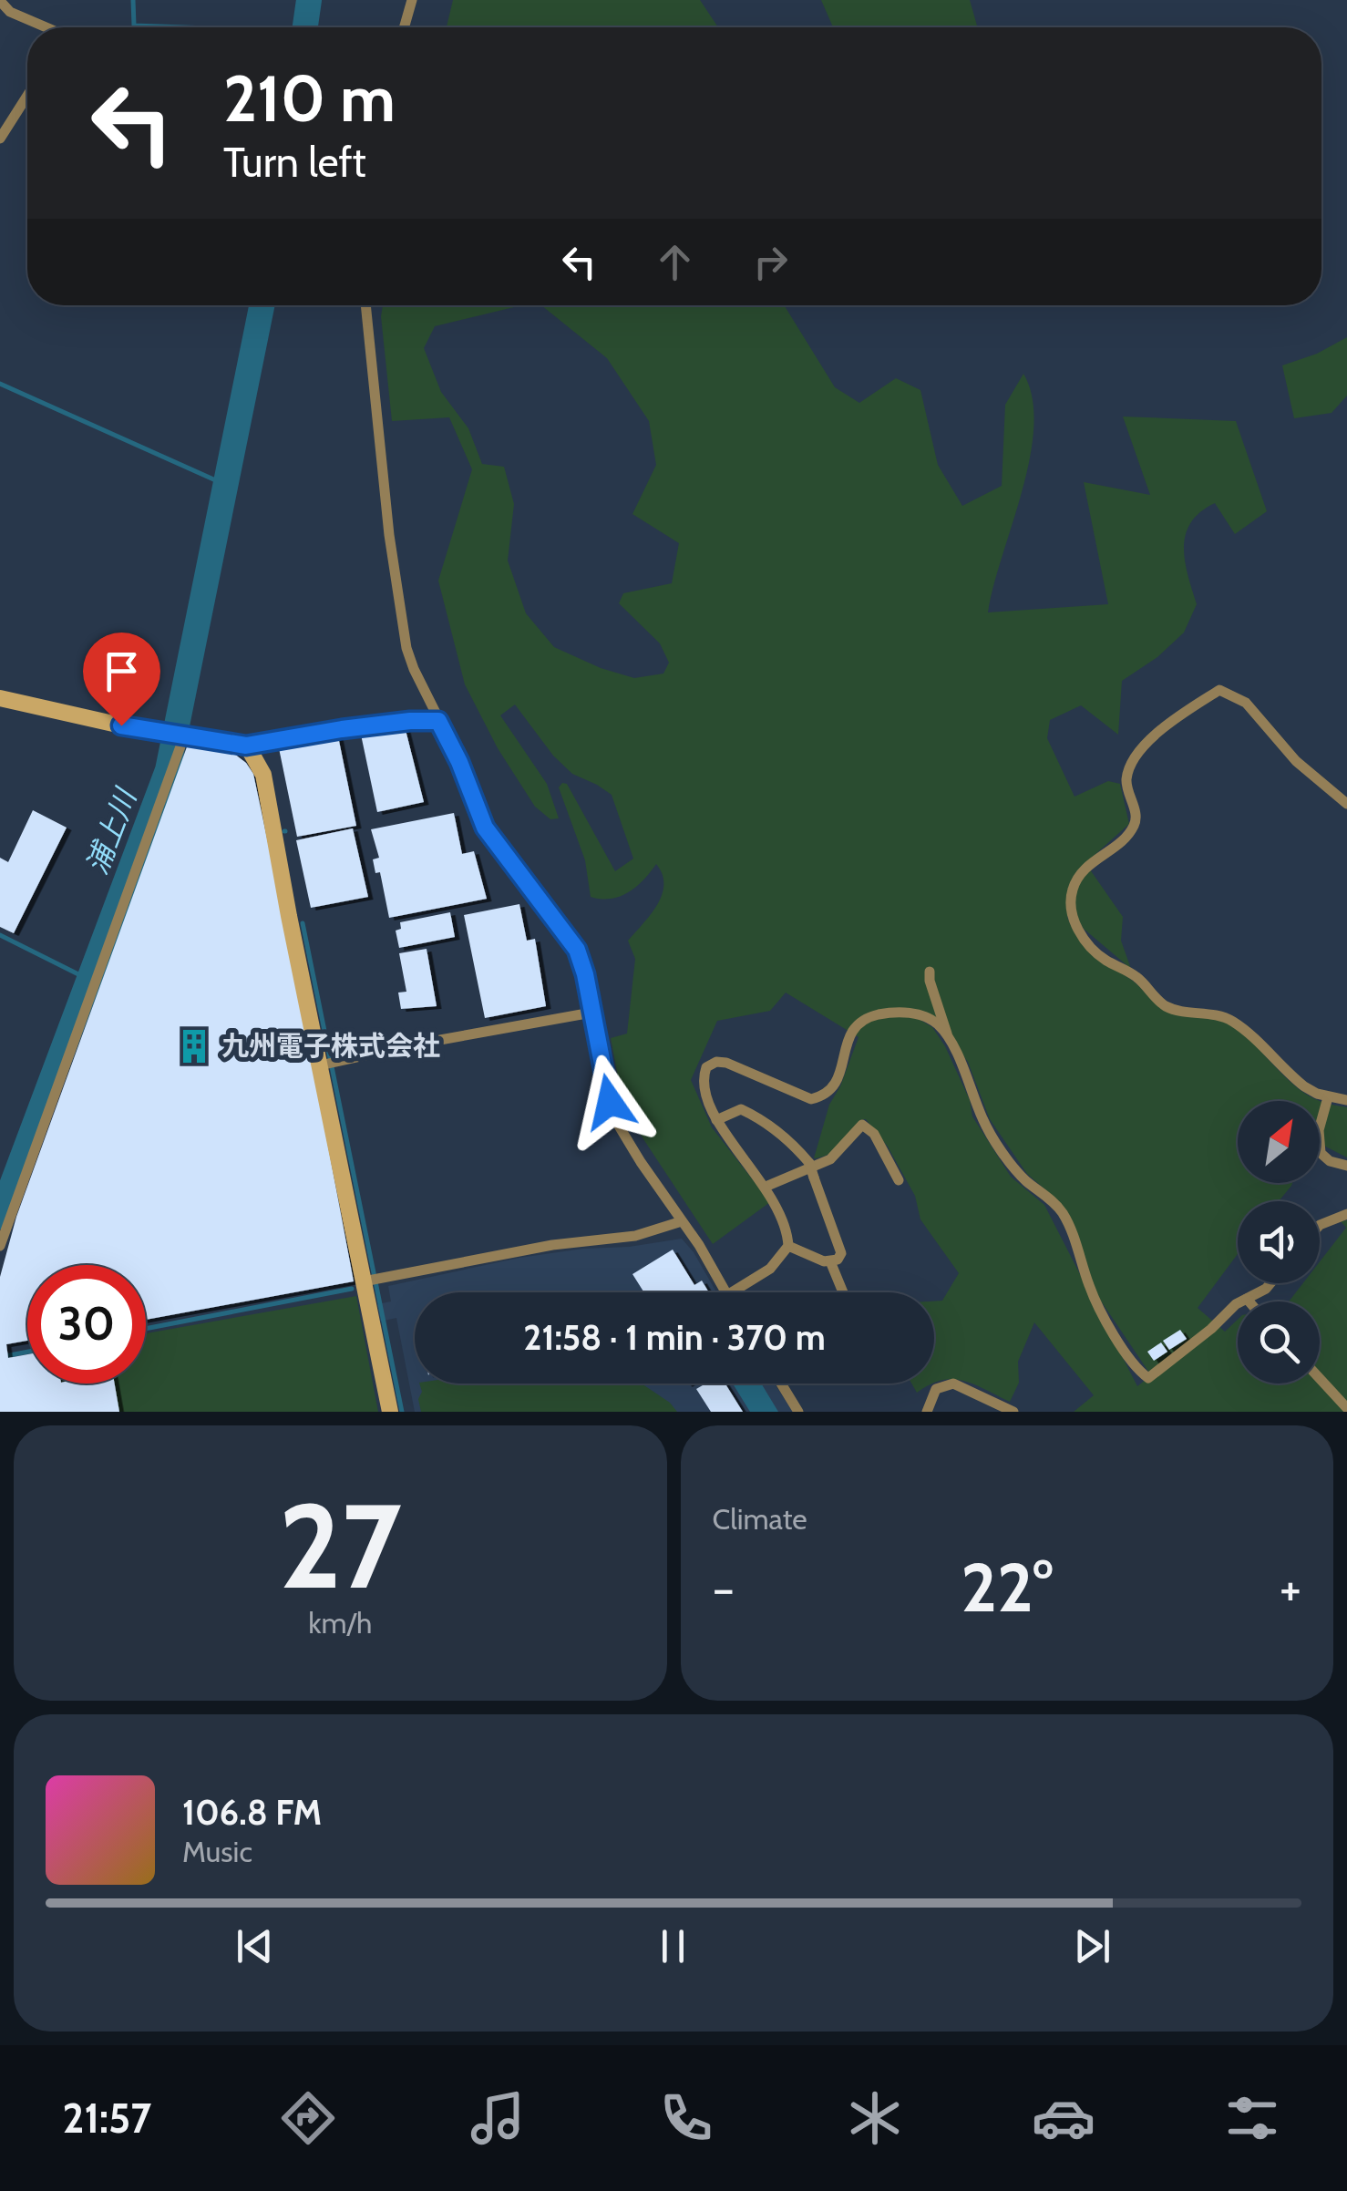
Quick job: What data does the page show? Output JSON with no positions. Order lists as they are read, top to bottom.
{
  "water": ["浦上川"],
  "places": {
    "building": ["九州電子株式会社"]
  },
  "north": "top right",
  "page": {
    "turn": ["210 m", "Turn left"],
    "limit": "30",
    "trip": "21:58 · 1 min · 370 m",
    "tile": [
      ["27", "km/h"],
      "Climate"
    ],
    "heat": ["−", "22°", "+"],
    "song": ["106.8 FM", "Music"],
    "tabs": "21:57"
  }
}
